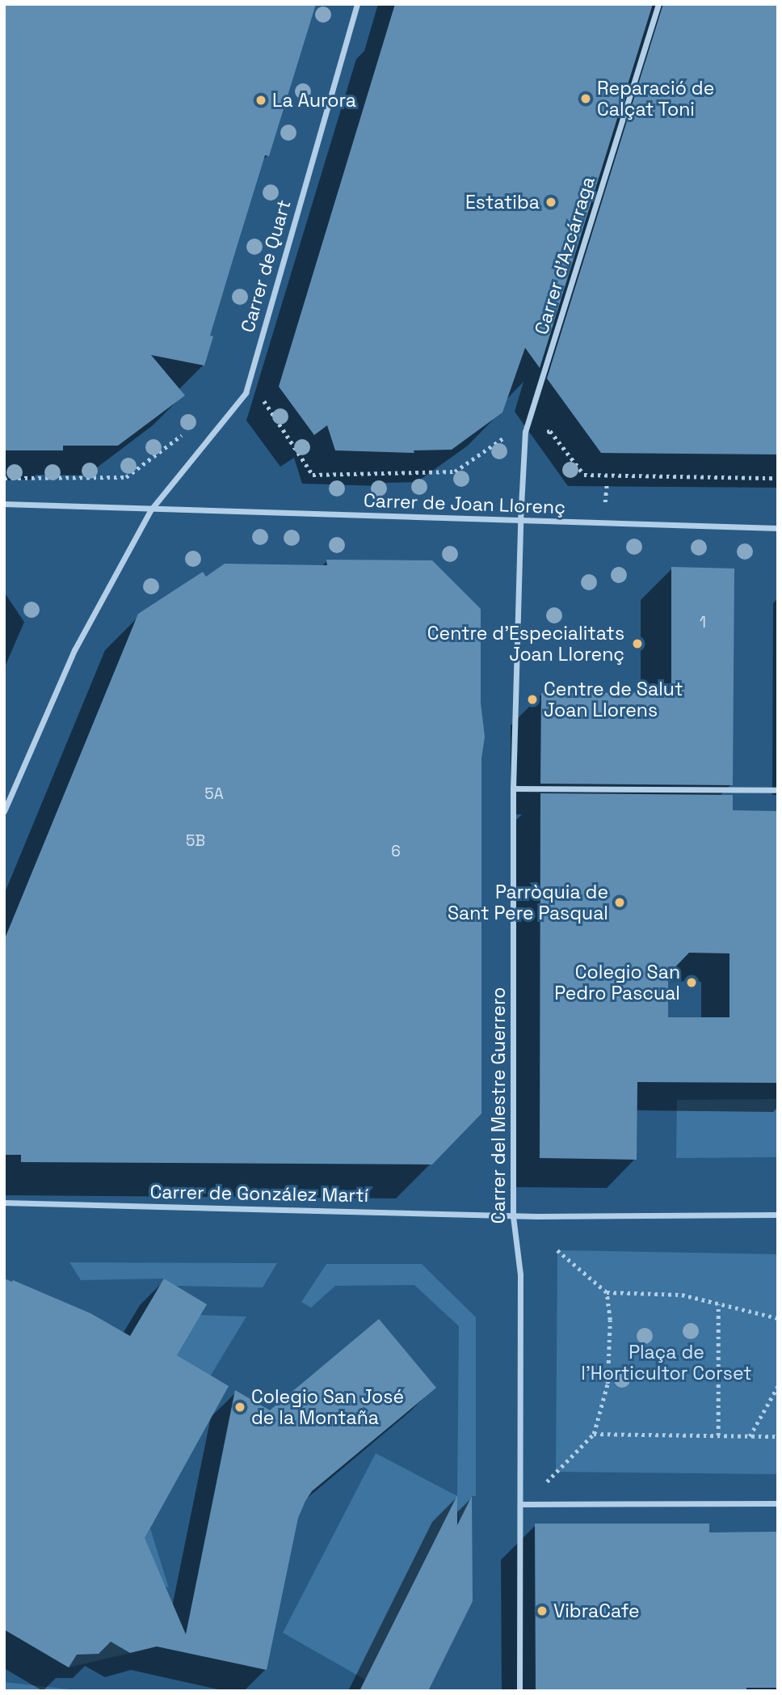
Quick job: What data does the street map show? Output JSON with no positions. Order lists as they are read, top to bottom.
{
  "streets": {
    "street": [
      "Carrer d'Azcárraga",
      "Carrer de Quart",
      "Carrer de Joan Llorenç",
      "Carrer del Mestre Guerrero",
      "Carrer de González Martí"
    ]
  },
  "crossings": [
    ["Carrer d'Azcárraga", "Carrer de Joan Llorenç"],
    ["Carrer d'Azcárraga", "Carrer del Mestre Guerrero"],
    ["Carrer de Quart", "Carrer de Joan Llorenç"],
    ["Carrer de Joan Llorenç", "Carrer del Mestre Guerrero"],
    ["Carrer del Mestre Guerrero", "Carrer de González Martí"]
  ],
  "parks": ["Plaça de l'Horticultor Corset"],
  "places": [
    "Reparació de Calçat Toni",
    "La Aurora",
    "Estatiba",
    "Centre d'Especialitats Joan Llorenç",
    "Centre de Salut Joan Llorens",
    "Parròquia de Sant Pere Pasqual",
    "Colegio San Pedro Pascual",
    "Colegio San José de la Montaña",
    "VibraCafe"
  ],
  "house_numbers": [
    "1",
    "5A",
    "5B",
    "6"
  ]
}
